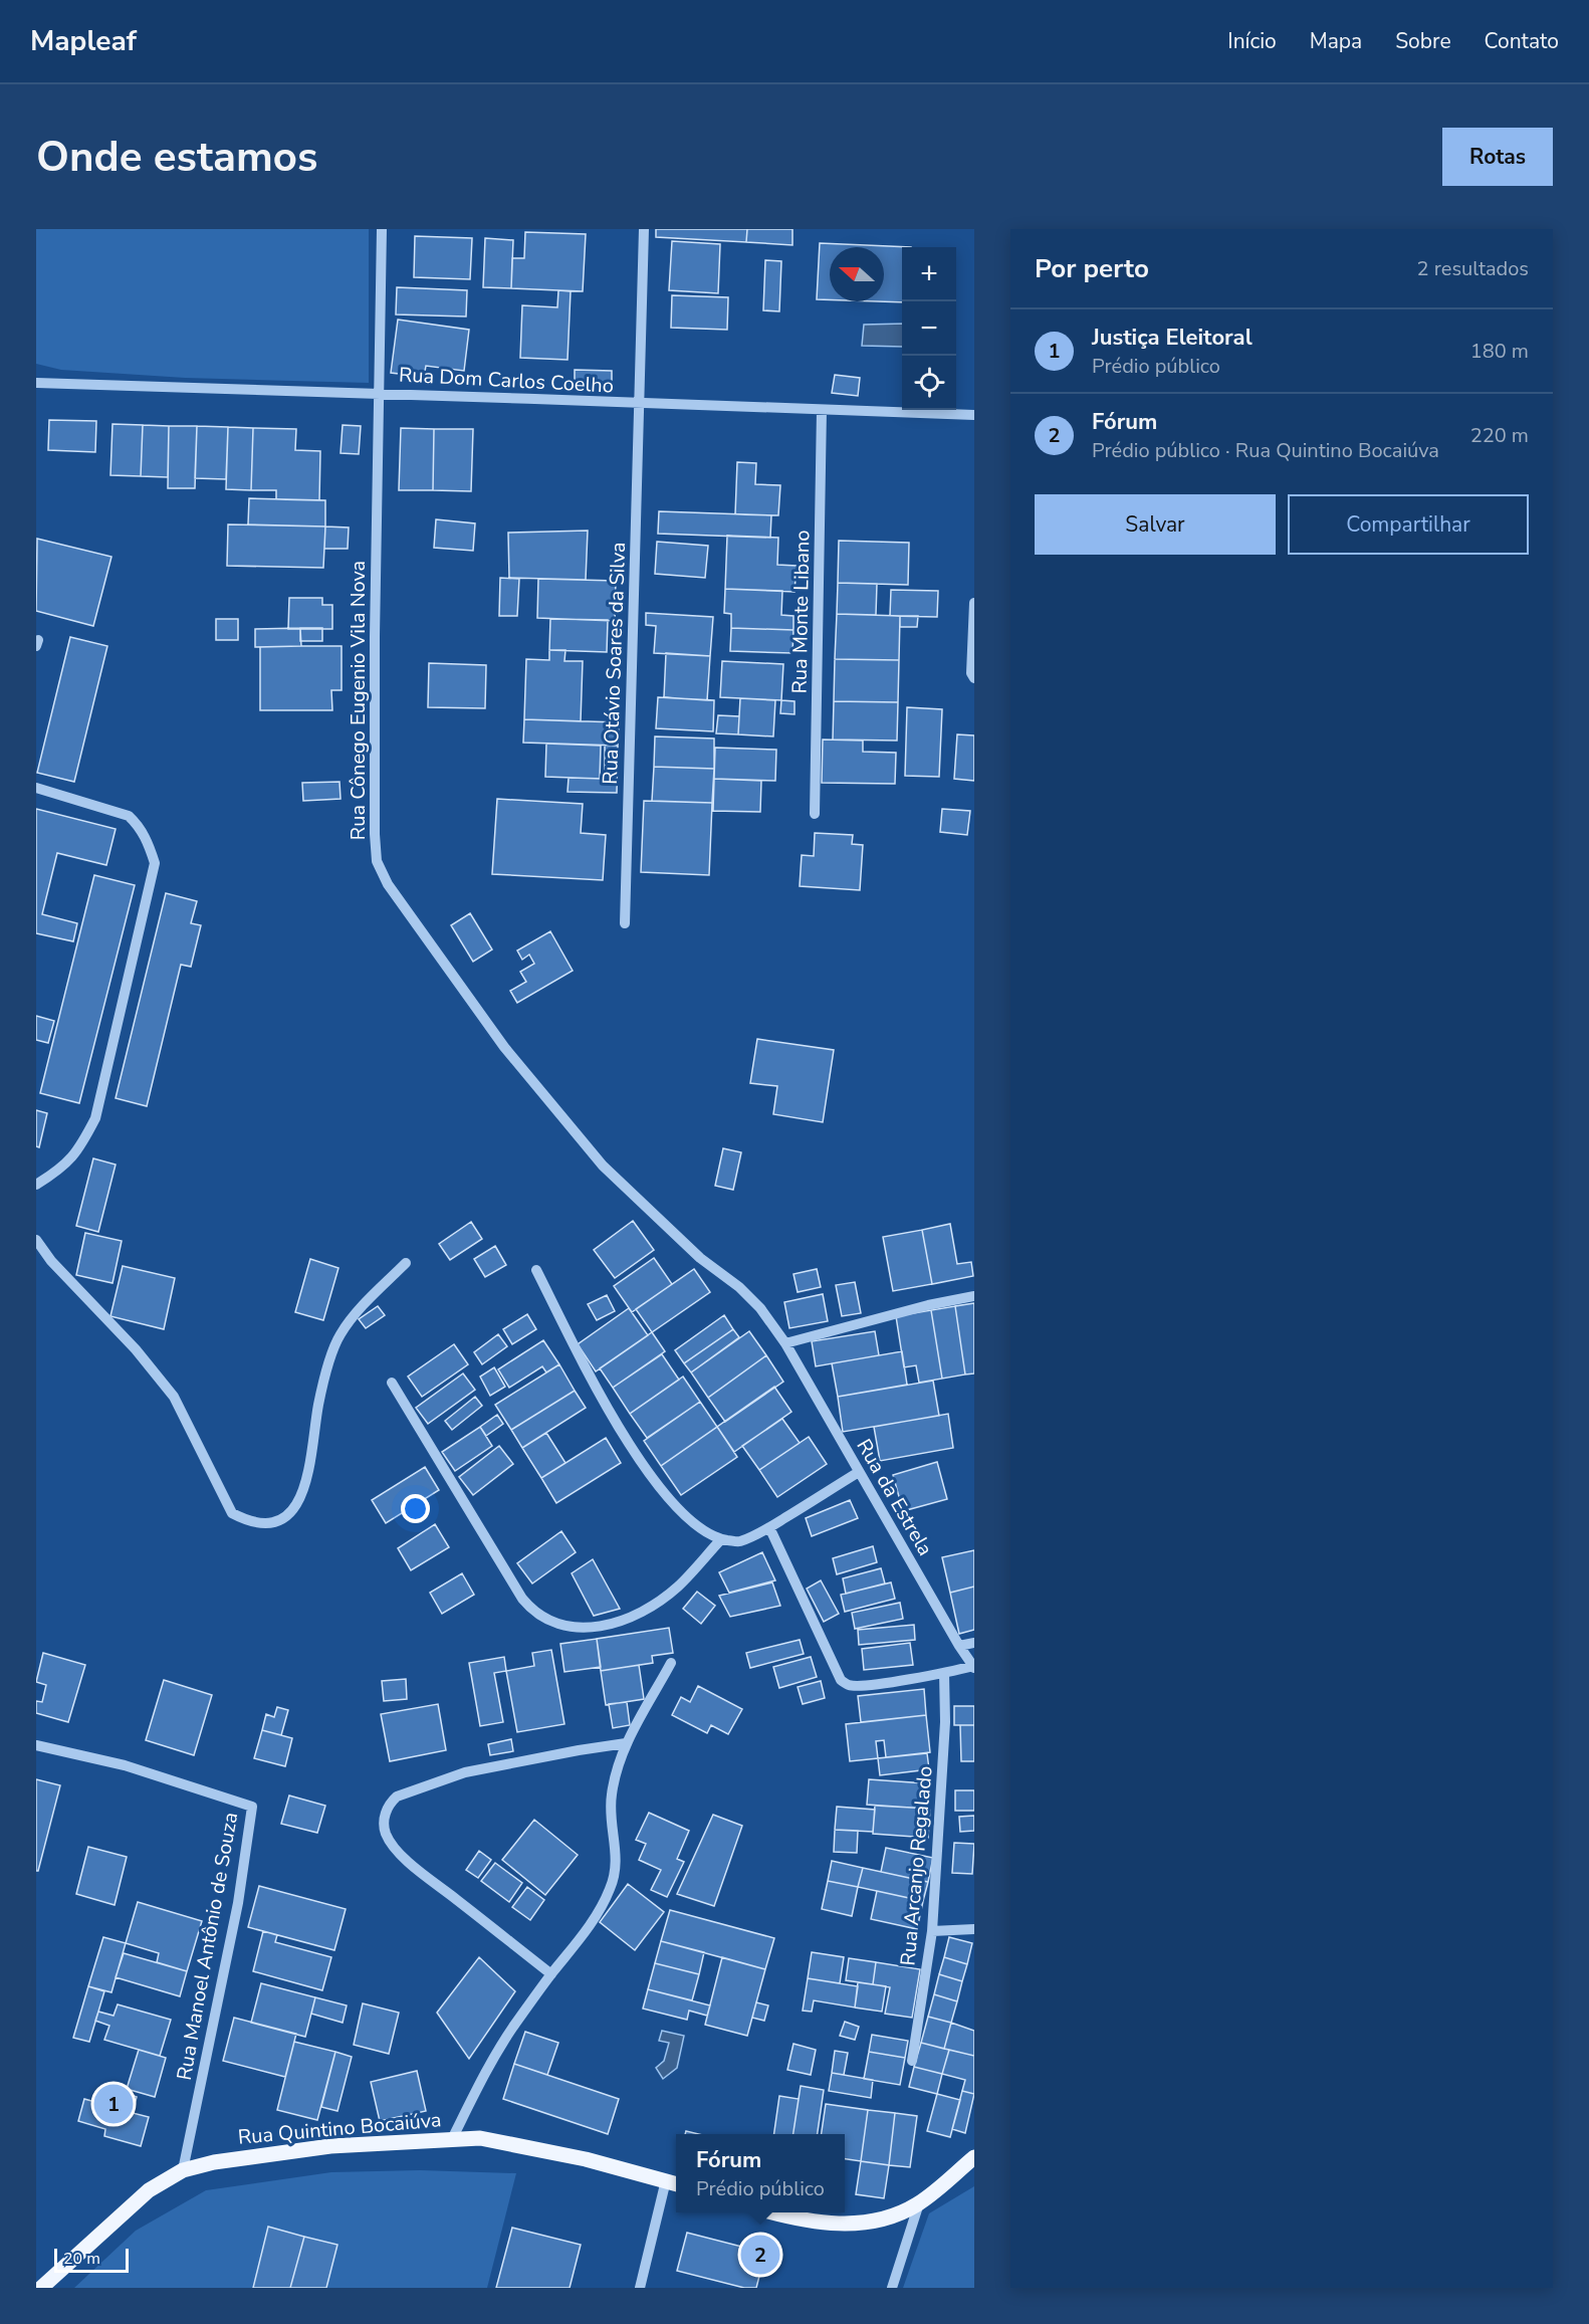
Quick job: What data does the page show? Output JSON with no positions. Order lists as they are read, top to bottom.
{
  "streets": {
    "main road": ["Rua Quintino Bocaiúva"],
    "street": [
      "Rua Dom Carlos Coelho",
      "Rua Monte Libano",
      "Rua Otávio Soares da Silva",
      "Rua Cônego Eugenio Vila Nova",
      "Rua da Estrela",
      "Rua Arcanjo Regalado",
      "Rua Manoel Antônio de Souza"
    ]
  },
  "crossings": [
    ["Rua Dom Carlos Coelho", "Rua Monte Libano"],
    ["Rua Dom Carlos Coelho", "Rua Otávio Soares da Silva"],
    ["Rua Dom Carlos Coelho", "Rua Cônego Eugenio Vila Nova"],
    ["Rua Cônego Eugenio Vila Nova", "Rua da Estrela"],
    ["Rua Manoel Antônio de Souza", "Rua Quintino Bocaiúva"]
  ],
  "scale_bar": "20 m",
  "north": "left",
  "page": {
    "header": "Mapleaf",
    "nav": [
      "Início",
      "Mapa",
      "Sobre",
      "Contato"
    ],
    "buttons": [
      "Rotas",
      ["Salvar", "Compartilhar"]
    ],
    "title": "Onde estamos",
    "heading": ["Por perto", "2 resultados"],
    "map_buttons": ["+", "−"],
    "list": [
      {
        "mark": "1",
        "name": "Justiça Eleitoral",
        "note": "Prédio público",
        "value": "180 m"
      },
      {
        "mark": "2",
        "name": "Fórum",
        "note": "Prédio público · Rua Quintino Bocaiúva",
        "value": "220 m"
      }
    ],
    "pins": ["1", "2"],
    "popup": ["Fórum", "Prédio público"],
    "scale": "20 m"
  }
}
